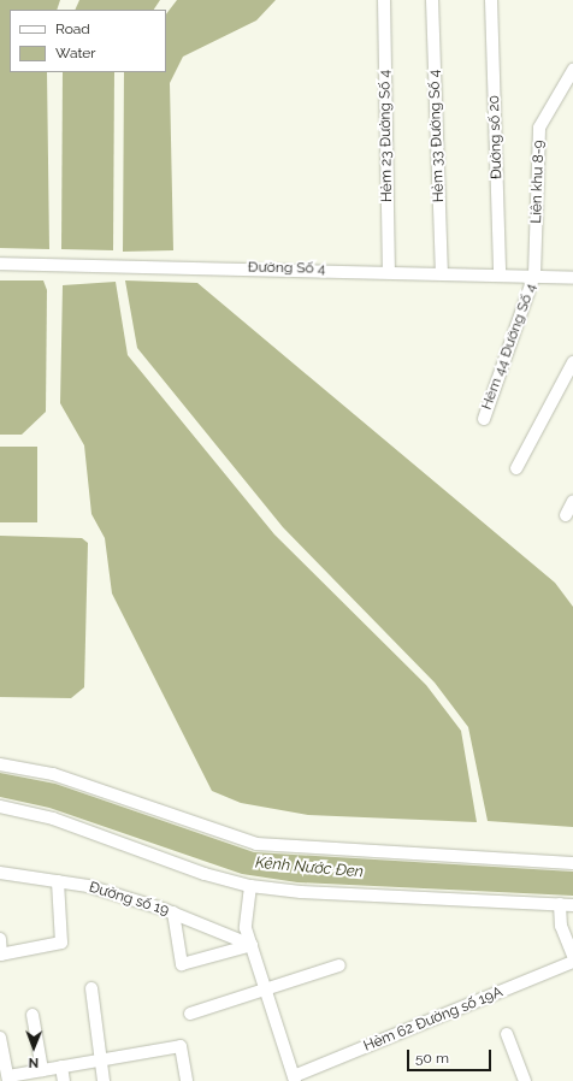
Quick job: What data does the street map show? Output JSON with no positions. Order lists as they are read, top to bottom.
{
  "streets": {
    "street": [
      "Hẻm 23 Đường Số 4",
      "Hẻm 33 Đường Số 4",
      "Đường số 20",
      "Liên khu 8-9",
      "Đường Số 4",
      "Hẻm 44 Đường Số 4",
      "Đường số 19",
      "Hẻm 62 Đường số 19A"
    ]
  },
  "crossings": [
    ["Hẻm 23 Đường Số 4", "Đường Số 4"],
    ["Hẻm 33 Đường Số 4", "Đường Số 4"],
    ["Đường số 20", "Đường Số 4"],
    ["Liên khu 8-9", "Đường Số 4"],
    ["Liên khu 8-9", "Hẻm 44 Đường Số 4"],
    ["Đường Số 4", "Hẻm 44 Đường Số 4"]
  ],
  "water": ["Kênh Nước Đen"],
  "legend": ["Road", "Water"],
  "scale_bar": "50 m",
  "north": "bottom"
}
